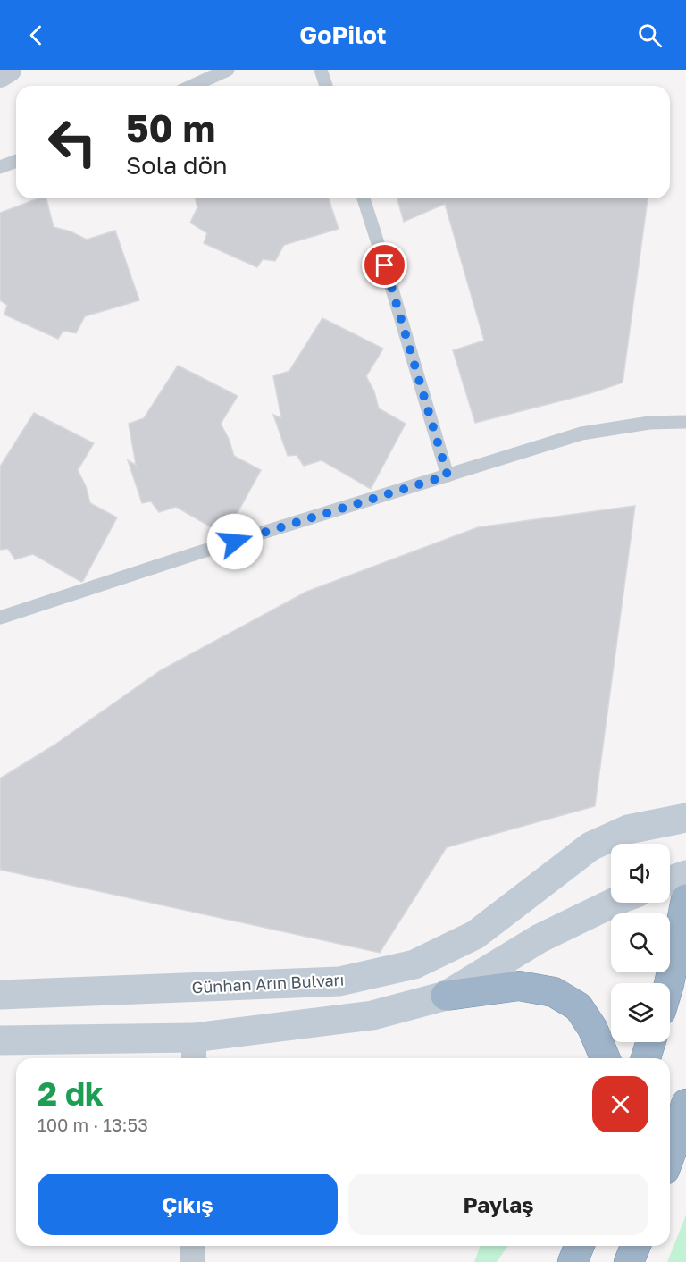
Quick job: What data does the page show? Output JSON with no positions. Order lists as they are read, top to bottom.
{
  "streets": {
    "main road": ["Günhan Arın Bulvarı"]
  },
  "page": {
    "header": "GoPilot",
    "turn": ["50 m", "Sola dön"],
    "heading": ["2 dk", "100 m · 13:53"],
    "buttons": ["Çıkış", "Paylaş"]
  }
}
